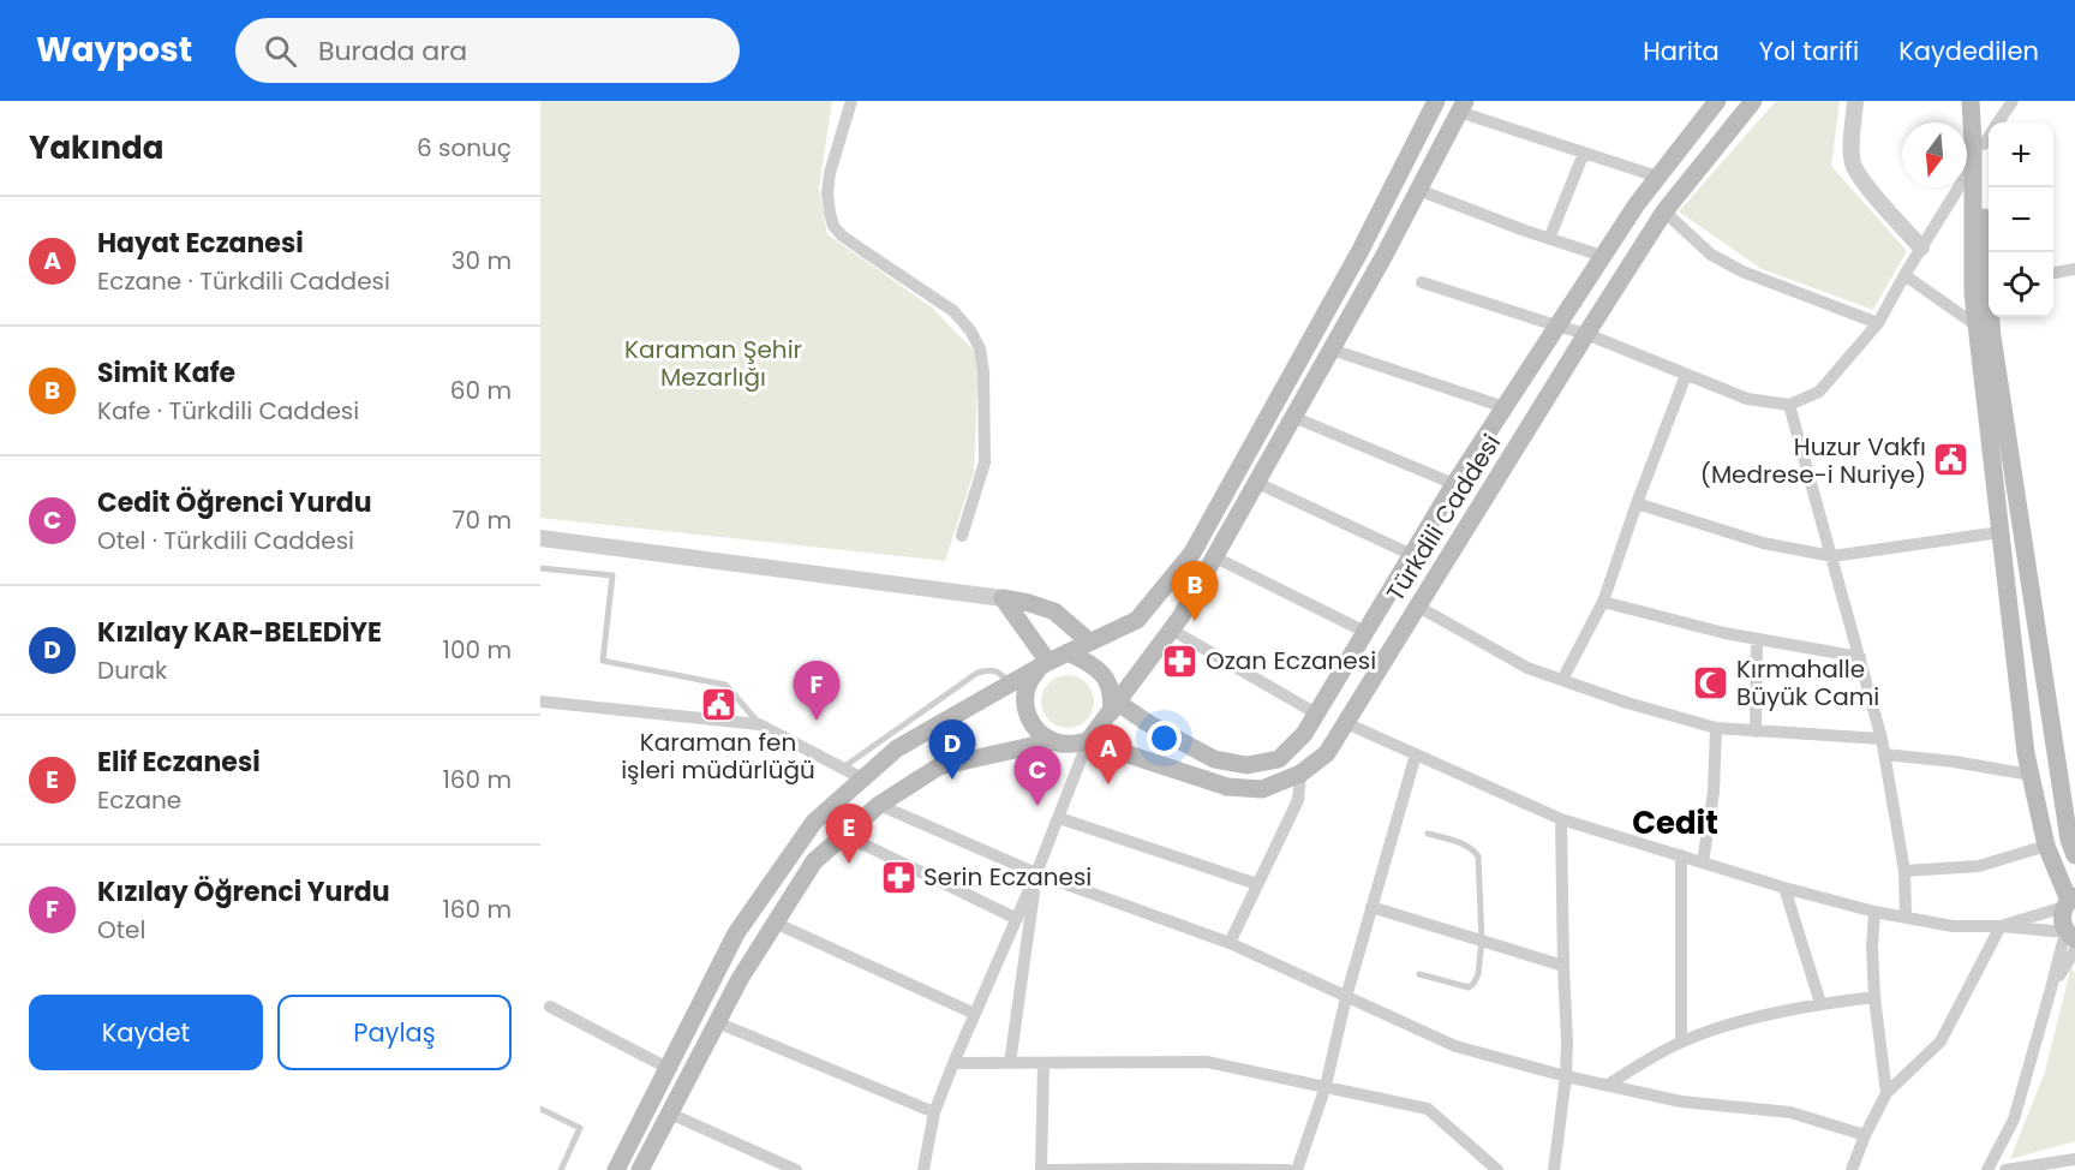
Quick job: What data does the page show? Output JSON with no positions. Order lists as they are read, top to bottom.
{
  "streets": {
    "main road": ["Türkdili Caddesi"]
  },
  "districts": ["Cedit"],
  "parks": ["Karaman Şehir Mezarlığı"],
  "places": {
    "public building": ["Huzur Vakfı (Medrese-i Nuriye)", "Karaman fen işleri müdürlüğü"],
    "pharmacy": ["Ozan Eczanesi", "Serin Eczanesi"],
    "mosque": ["Kırmahalle Büyük Cami"]
  },
  "north": "bottom",
  "page": {
    "header": "Waypost",
    "search": "Burada ara",
    "nav": ["Harita", "Yol tarifi", "Kaydedilen"],
    "heading": ["Yakında", "6 sonuç"],
    "map_buttons": ["+", "−"],
    "list": [
      {
        "mark": "A",
        "name": "Hayat Eczanesi",
        "note": "Eczane · Türkdili Caddesi",
        "value": "30 m"
      },
      {
        "mark": "B",
        "name": "Simit Kafe",
        "note": "Kafe · Türkdili Caddesi",
        "value": "60 m"
      },
      {
        "mark": "C",
        "name": "Cedit Öğrenci Yurdu",
        "note": "Otel · Türkdili Caddesi",
        "value": "70 m"
      },
      {
        "mark": "D",
        "name": "Kızılay KAR-BELEDİYE",
        "note": "Durak",
        "value": "100 m"
      },
      {
        "mark": "E",
        "name": "Elif Eczanesi",
        "note": "Eczane",
        "value": "160 m"
      },
      {
        "mark": "F",
        "name": "Kızılay Öğrenci Yurdu",
        "note": "Otel",
        "value": "160 m"
      }
    ],
    "pins": [
      "B",
      "F",
      "D",
      "A",
      "C",
      "E"
    ],
    "buttons": ["Kaydet", "Paylaş"]
  }
}
